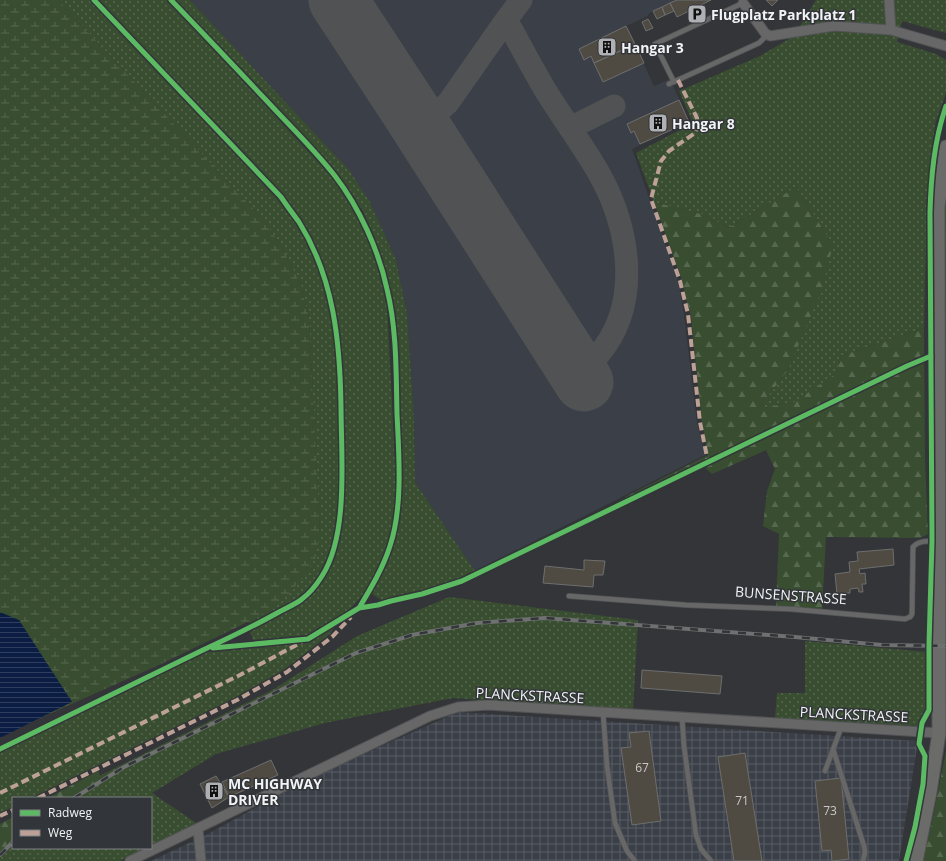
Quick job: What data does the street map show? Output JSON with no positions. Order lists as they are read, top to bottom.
{
  "streets": {
    "street": ["PLANCKSTRASSE"],
    "lane": ["BUNSENSTRASSE"]
  },
  "places": {
    "parking": ["Flugplatz Parkplatz 1"],
    "building": ["Hangar 3", "Hangar 8", "MC HIGHWAY DRIVER"]
  },
  "house_numbers": ["67", "71", "73"],
  "legend": ["Radweg", "Weg"]
}
